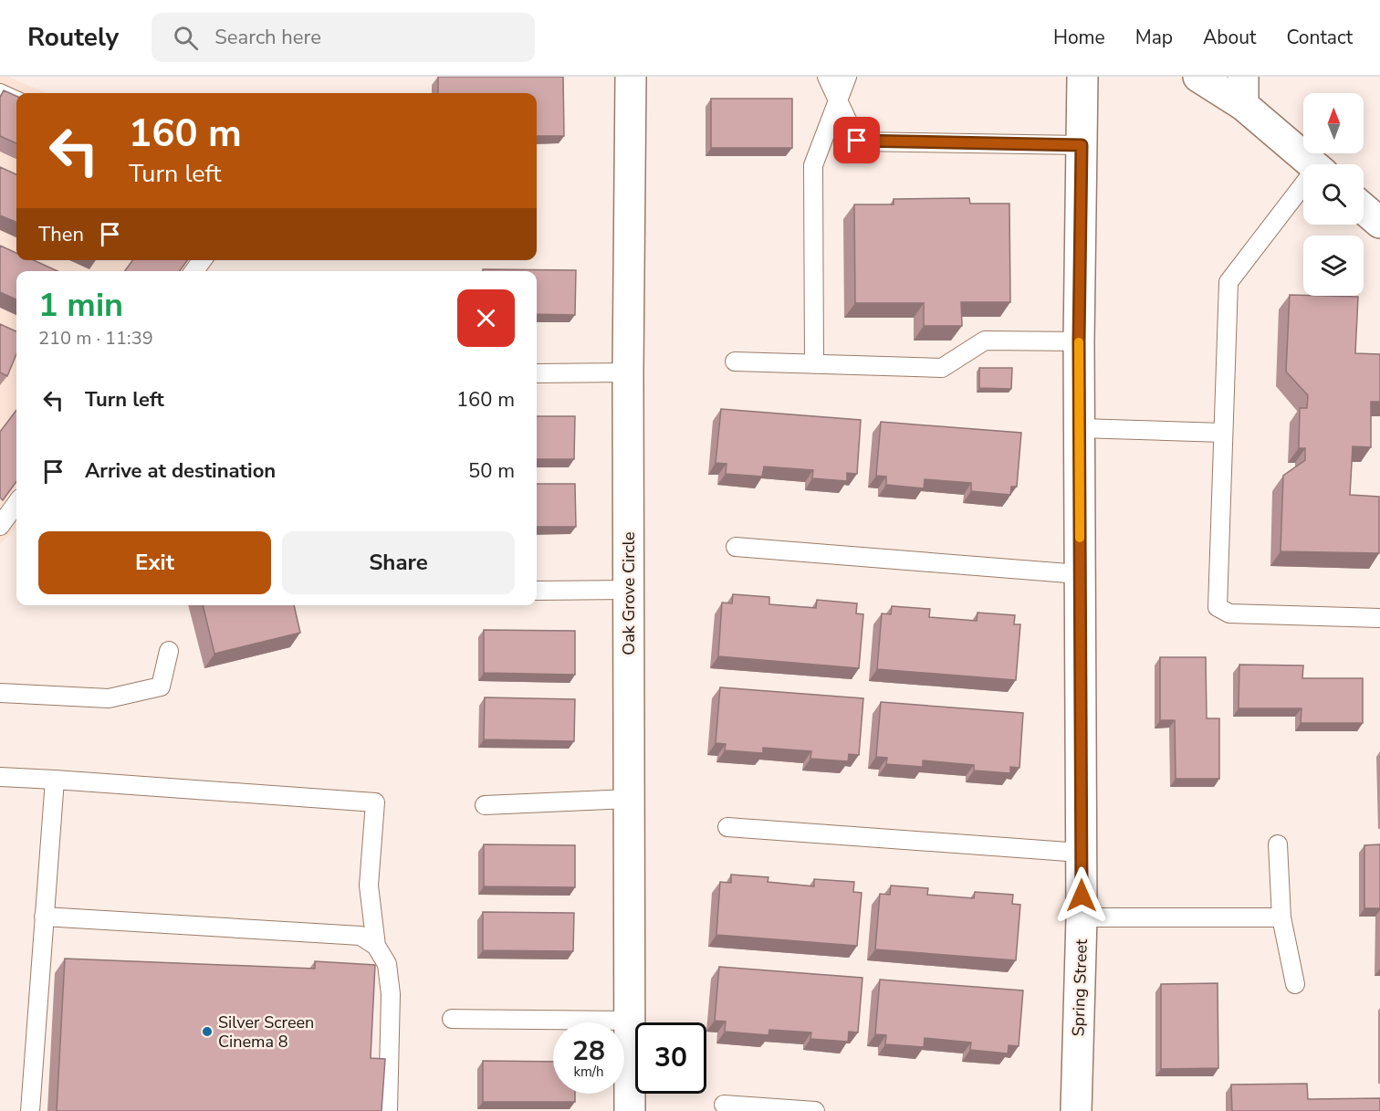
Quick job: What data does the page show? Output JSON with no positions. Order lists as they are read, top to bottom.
{
  "streets": {
    "street": ["Oak Grove Circle", "Spring Street"]
  },
  "places": ["Silver Screen Cinema 8"],
  "north": "top",
  "page": {
    "header": "Routely",
    "search": "Search here",
    "nav": [
      "Home",
      "Map",
      "About",
      "Contact"
    ],
    "turn": ["160 m", "Turn left"],
    "then": "Then",
    "heading": ["1 min", "210 m · 11:39"],
    "list": [
      {
        "name": "Turn left",
        "value": "160 m"
      },
      {
        "name": "Arrive at destination",
        "value": "50 m"
      }
    ],
    "buttons": ["Exit", "Share"],
    "speed": "28 km/h",
    "limit": "30"
  }
}
